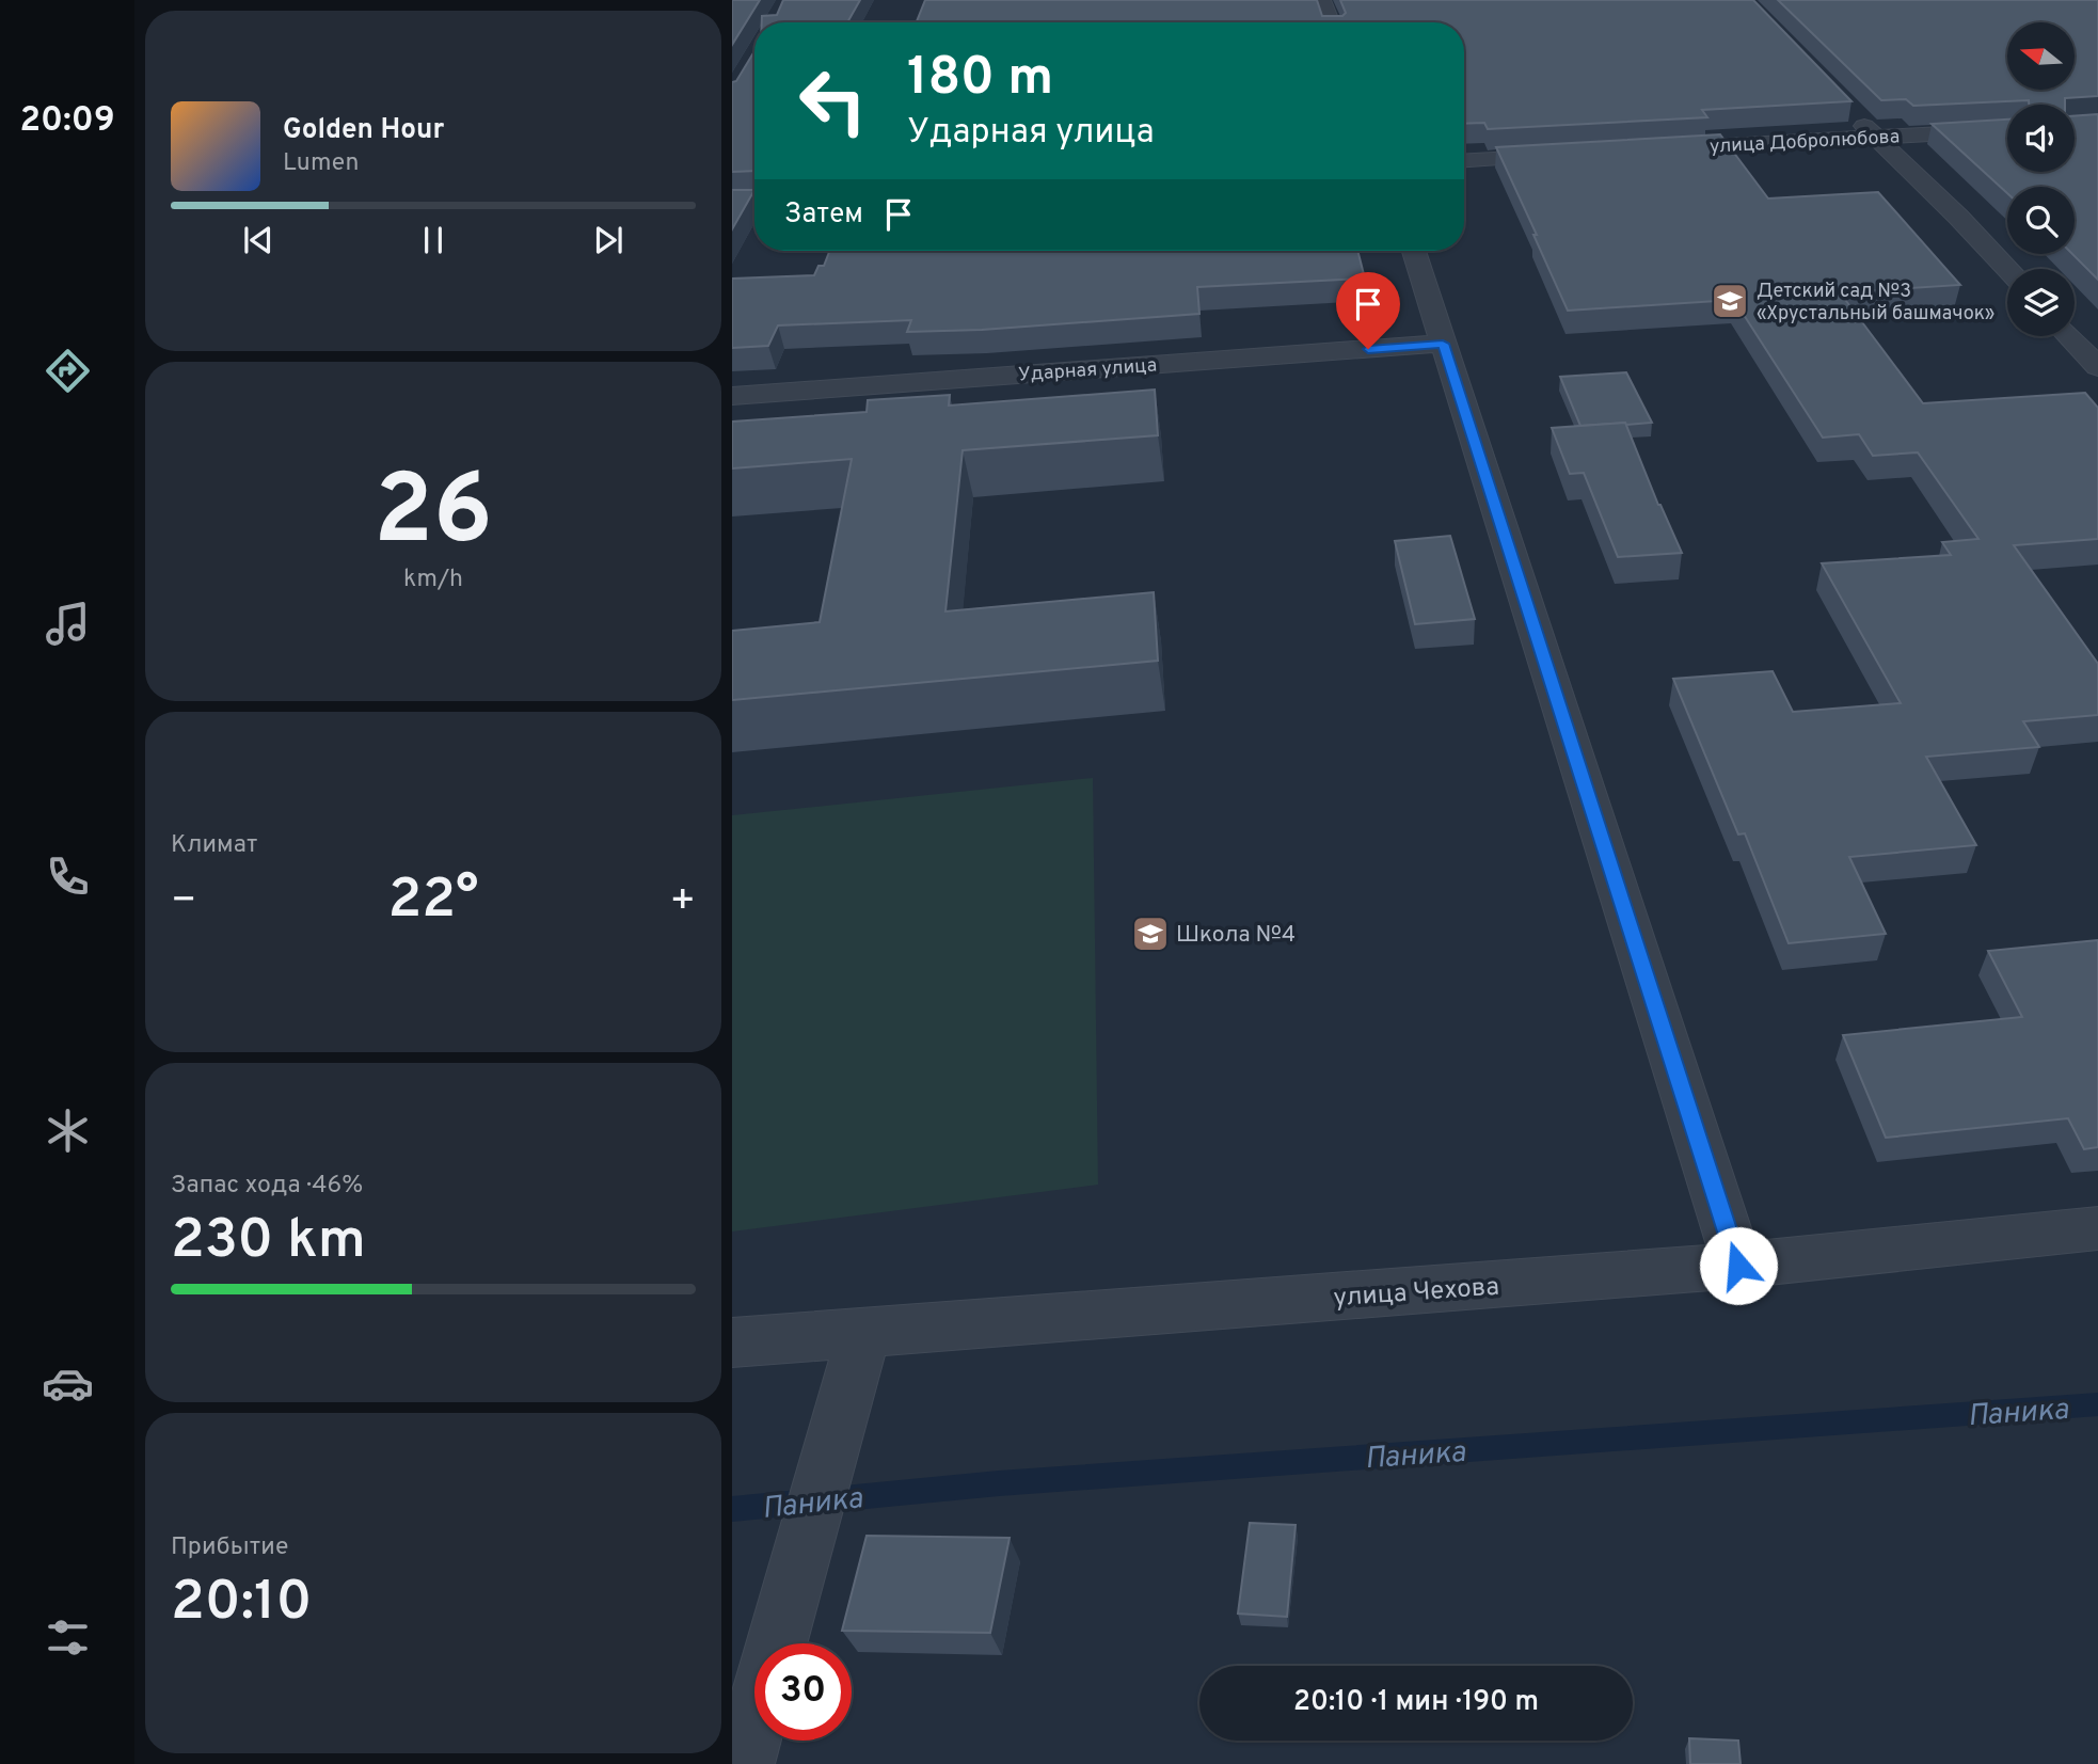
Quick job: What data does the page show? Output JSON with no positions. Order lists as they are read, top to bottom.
{
  "streets": {
    "street": ["улица Добролюбова", "Ударная улица", "улица Чехова"]
  },
  "water": ["Паника"],
  "places": {
    "school or university": ["Детский сад №3 «Хрустальный башмачок»", "Школа №4"]
  },
  "north": "left",
  "page": {
    "tabs": "20:09",
    "turn": ["180 m", "Ударная улица"],
    "song": ["Golden Hour", "Lumen"],
    "then": "Затем",
    "tile": [
      ["26", "km/h"],
      "Климат",
      ["Запас хода · 46%", "230 km"],
      ["Прибытие", "20:10"]
    ],
    "heat": ["−", "22°", "+"],
    "limit": "30",
    "trip": "20:10 · 1 мин · 190 m"
  }
}
